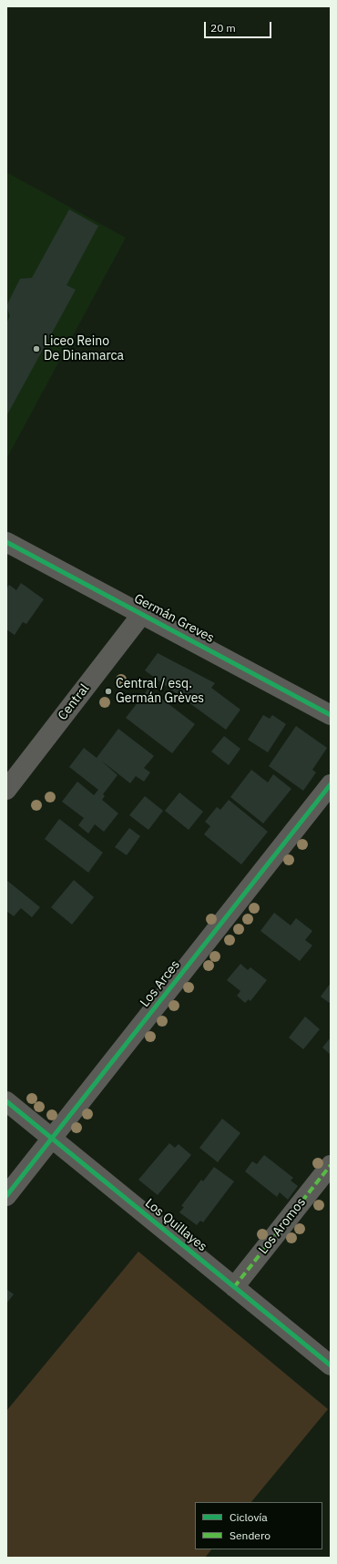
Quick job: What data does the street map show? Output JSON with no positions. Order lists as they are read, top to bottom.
{
  "streets": {
    "street": [
      "Germán Greves",
      "Central",
      "Los Arces",
      "Los Quillayes",
      "Los Aromos"
    ]
  },
  "crossings": [
    ["Germán Greves", "Central"],
    ["Los Arces", "Los Quillayes"],
    ["Los Quillayes", "Los Aromos"]
  ],
  "places": ["Liceo Reino De Dinamarca", "Central / esq. Germán Grèves"],
  "legend": ["Ciclovía", "Sendero"],
  "scale_bar": "20 m"
}
